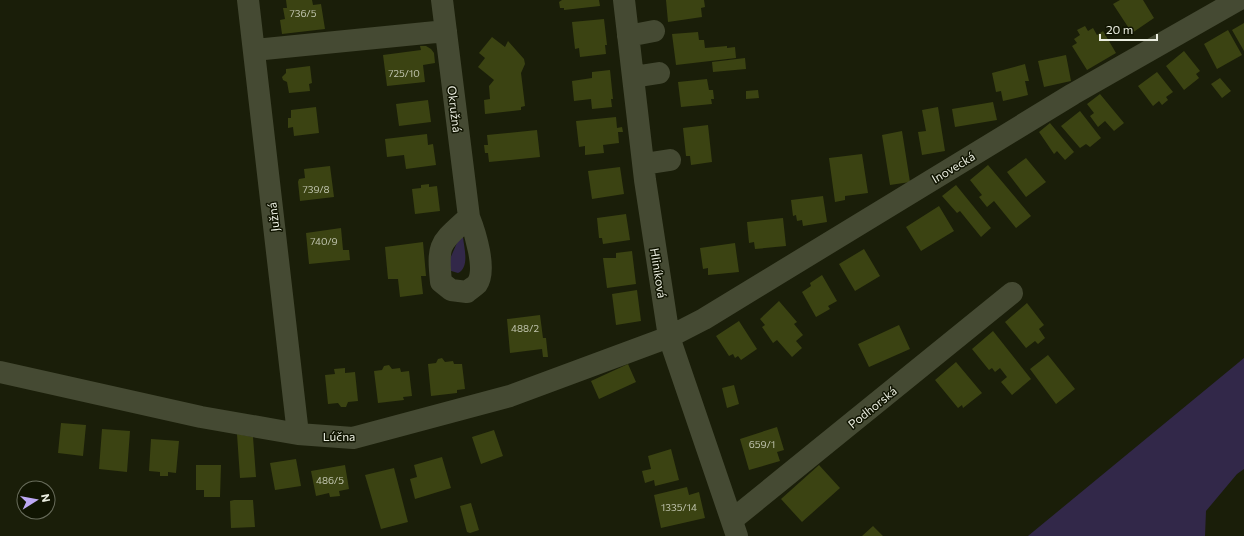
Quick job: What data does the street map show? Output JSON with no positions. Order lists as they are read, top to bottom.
{
  "streets": {
    "street": [
      "Okružná",
      "Inovecká",
      "Južná",
      "Hliníková",
      "Podhorská",
      "Lúčna"
    ]
  },
  "crossings": [
    ["Inovecká", "Hliníková"],
    ["Inovecká", "Lúčna"],
    ["Južná", "Lúčna"],
    ["Hliníková", "Podhorská"],
    ["Hliníková", "Lúčna"]
  ],
  "house_numbers": [
    "736/5",
    "725/10",
    "739/8",
    "740/9",
    "488/2",
    "659/1",
    "486/5",
    "1335/14"
  ],
  "scale_bar": "20 m",
  "north": "right"
}
